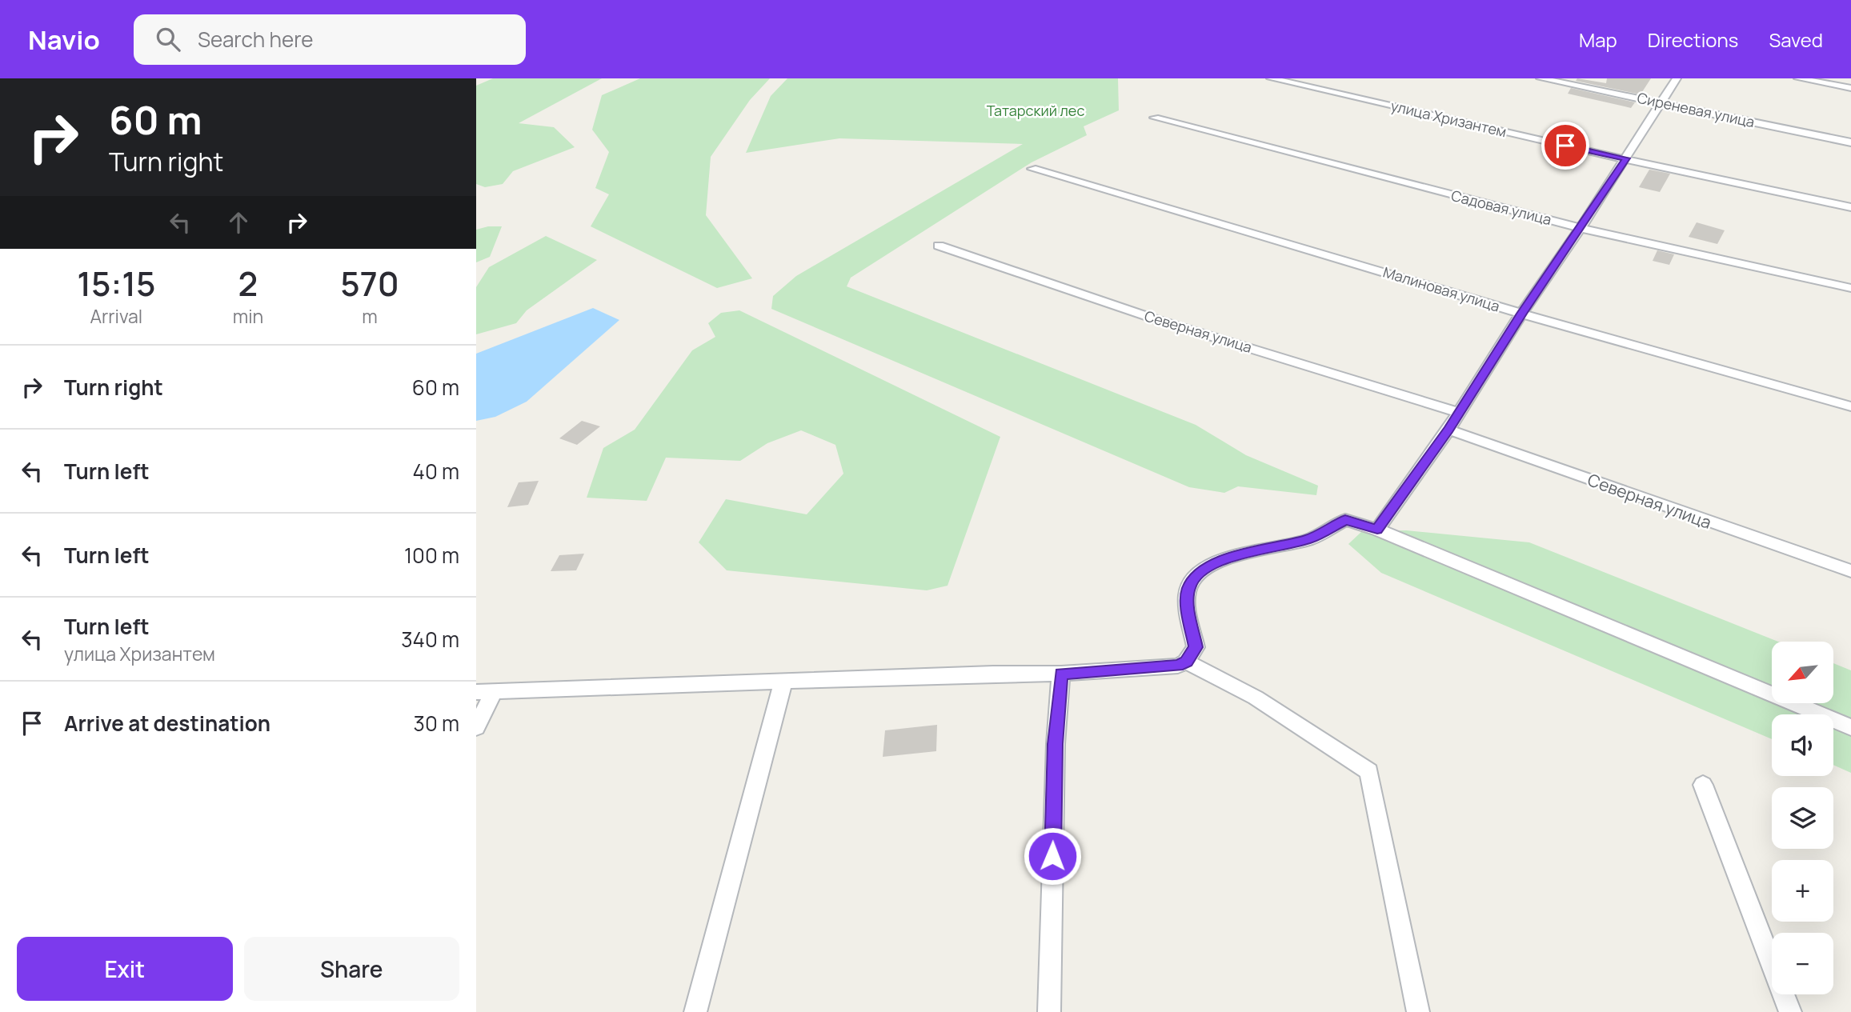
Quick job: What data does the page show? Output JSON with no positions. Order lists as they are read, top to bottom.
{
  "streets": {
    "street": [
      "Сиреневая улица",
      "улица Хризантем",
      "Садовая улица",
      "Малиновая улица",
      "Северная улица"
    ]
  },
  "parks": ["Татарский лес"],
  "north": "bottom left",
  "page": {
    "header": "Navio",
    "search": "Search here",
    "nav": ["Map", "Directions", "Saved"],
    "turn": ["60 m", "Turn right"],
    "eta": [
      "15:15",
      "Arrival",
      "2",
      "min",
      "570",
      "m"
    ],
    "list": [
      {
        "name": "Turn right",
        "value": "60 m"
      },
      {
        "name": "Turn left",
        "value": "40 m"
      },
      {
        "name": "Turn left",
        "value": "100 m"
      },
      {
        "name": "Turn left",
        "note": "улица Хризантем",
        "value": "340 m"
      },
      {
        "name": "Arrive at destination",
        "value": "30 m"
      }
    ],
    "map_buttons": ["+", "−"],
    "buttons": ["Exit", "Share"]
  }
}
